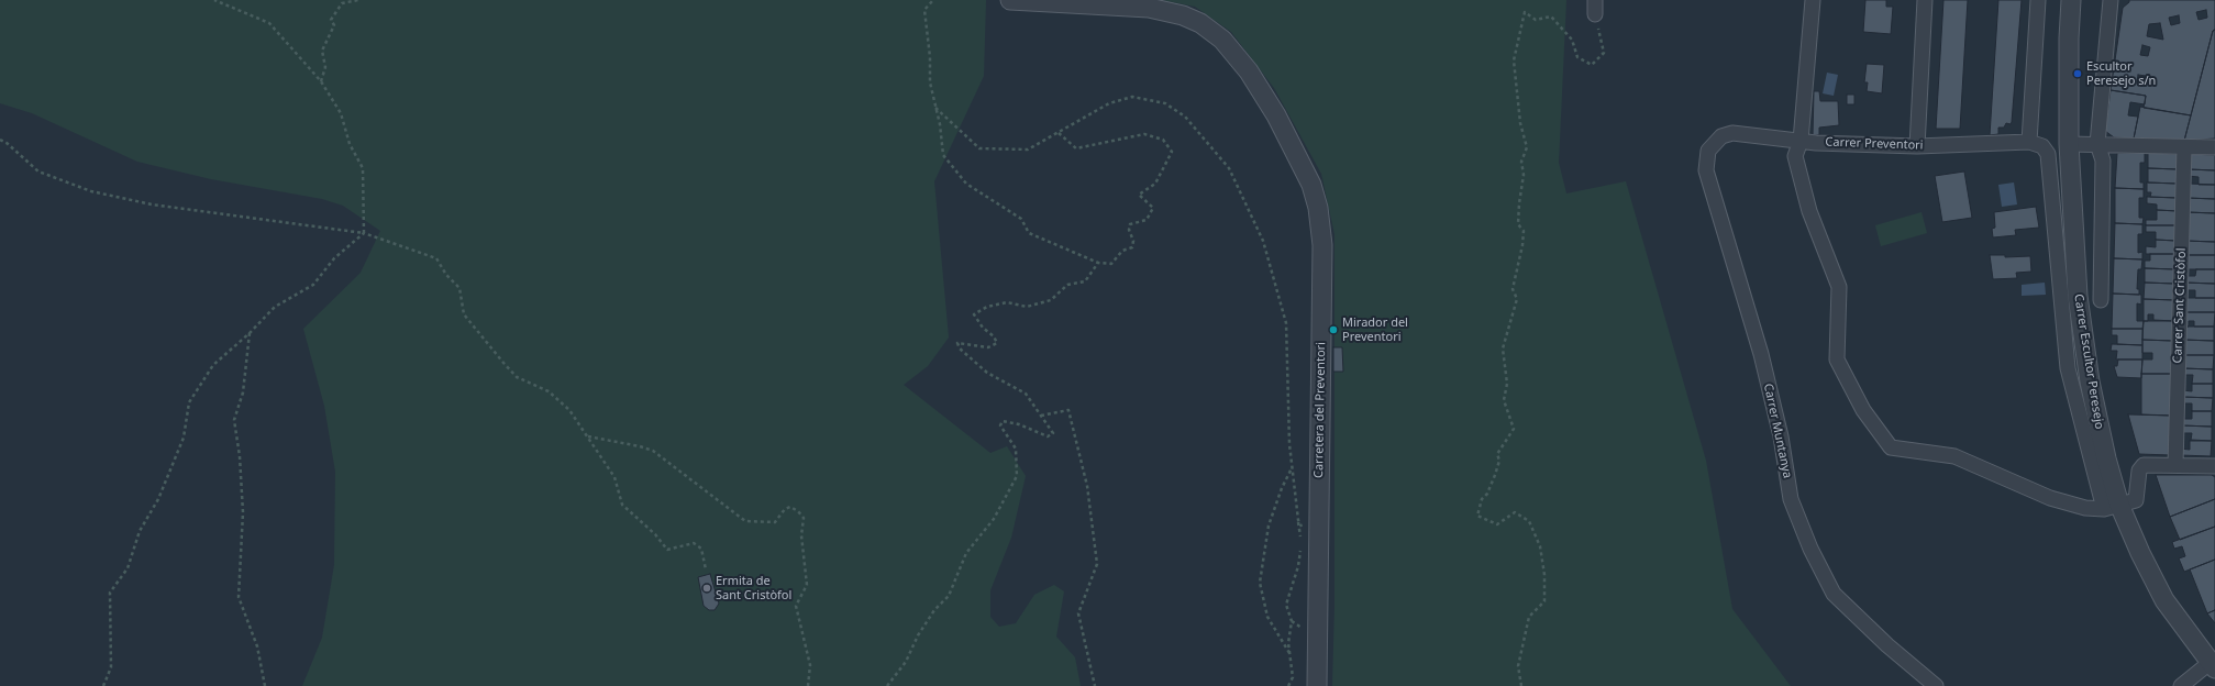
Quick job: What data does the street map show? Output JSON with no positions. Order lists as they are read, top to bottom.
{
  "streets": {
    "street": [
      "Carrer Preventori",
      "Carrer Sant Cristòfol",
      "Carrer Escultor Peresejo",
      "Carretera del Preventori",
      "Carrer Muntanya"
    ]
  },
  "crossings": [
    ["Carrer Preventori", "Carrer Escultor Peresejo"],
    ["Carrer Preventori", "Carrer Muntanya"]
  ],
  "places": ["Escultor Peresejo s/n", "Mirador del Preventori", "Ermita de Sant Cristòfol"]
}
